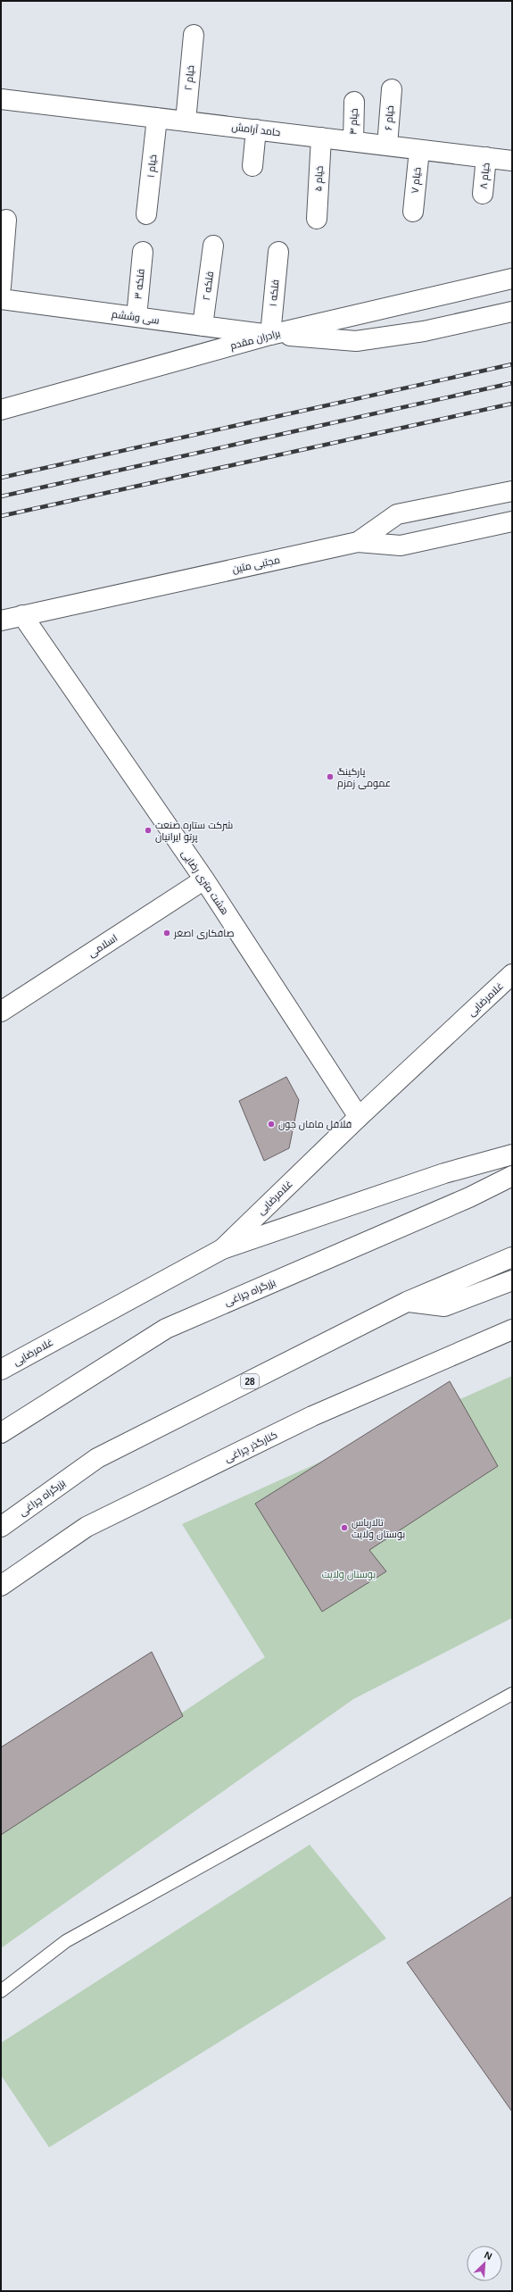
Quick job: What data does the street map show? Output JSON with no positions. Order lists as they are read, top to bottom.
{
  "streets": {
    "main road": [
      "خیام ۲",
      "خیام ۶",
      "خیام ۴",
      "حامد آرامش",
      "خیام ۱",
      "خیام ۸",
      "خیام ۵",
      "خیام ۷",
      "فلکه ۳",
      "فلکه ۲",
      "فلکه ۱",
      "سی وششم",
      "برادران مقدم",
      "مجتبی متین",
      "هشت متری رضایی",
      "اسلامی",
      "غلامرضایی",
      "بزرگراه چراغی",
      "28",
      "کنارگذر چراغی"
    ]
  },
  "crossings": [
    ["خیام ۲", "حامد آرامش"],
    ["خیام ۶", "حامد آرامش"],
    ["خیام ۴", "حامد آرامش"],
    ["حامد آرامش", "خیام ۱"],
    ["حامد آرامش", "خیام ۸"],
    ["حامد آرامش", "خیام ۵"],
    ["حامد آرامش", "خیام ۷"],
    ["فلکه ۳", "سی وششم"],
    ["فلکه ۲", "سی وششم"],
    ["فلکه ۱", "سی وششم"],
    ["فلکه ۱", "برادران مقدم"],
    ["سی وششم", "برادران مقدم"],
    ["مجتبی متین", "هشت متری رضایی"],
    ["هشت متری رضایی", "اسلامی"],
    ["هشت متری رضایی", "غلامرضایی"]
  ],
  "parks": ["بوستان ولایت"],
  "places": [
    "پارکینگ عمومی زمزم",
    "شرکت ستاره صنعت پرتو ایرانیان",
    "صافکاری اصغر",
    "فلافل مامان جون",
    "تالاریاس بوستان ولایت"
  ],
  "north": "top right"
}
